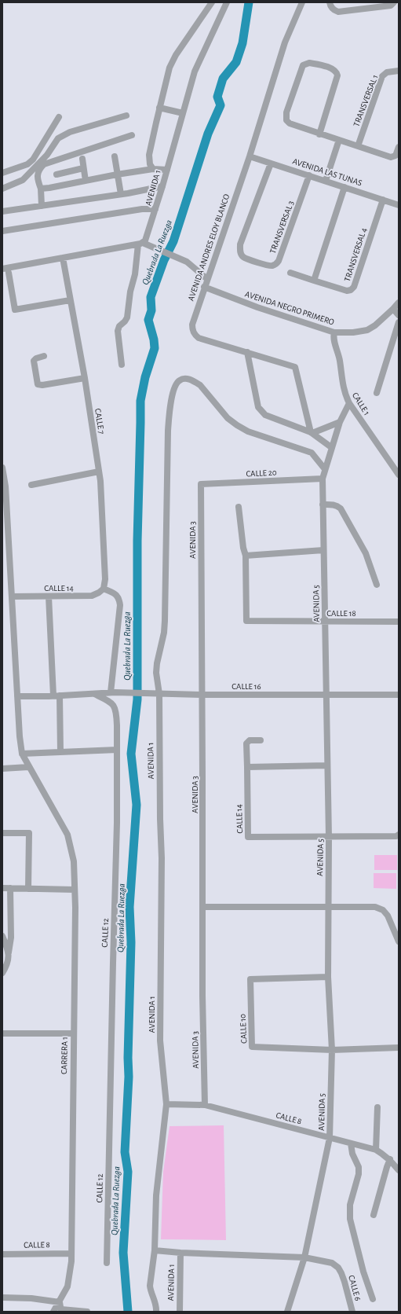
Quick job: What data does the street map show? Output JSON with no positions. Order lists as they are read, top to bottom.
{
  "streets": {
    "street": [
      "TRANSVERSAL 1",
      "AVENIDA LAS TUNAS",
      "AVENIDA 1",
      "TRANSVERSAL 3",
      "AVENIDA ANDRES ELOY BLANCO",
      "TRANSVERSAL 4",
      "AVENIDA NEGRO PRIMERO",
      "CALLE 1",
      "CALLE 7",
      "CALLE 20",
      "AVENIDA 3",
      "CALLE 14",
      "AVENIDA 5",
      "CALLE 18",
      "CALLE 16",
      "CALLE 12",
      "CALLE 10",
      "CARRERA 1",
      "CALLE 8",
      "CALLE 6"
    ]
  },
  "crossings": [
    ["AVENIDA LAS TUNAS", "TRANSVERSAL 3"],
    ["AVENIDA LAS TUNAS", "AVENIDA ANDRES ELOY BLANCO"],
    ["AVENIDA LAS TUNAS", "TRANSVERSAL 4"],
    ["AVENIDA 1", "AVENIDA 5"],
    ["AVENIDA 1", "CALLE 16"],
    ["AVENIDA 1", "CALLE 8"],
    ["AVENIDA ANDRES ELOY BLANCO", "AVENIDA NEGRO PRIMERO"],
    ["AVENIDA NEGRO PRIMERO", "CALLE 1"],
    ["CALLE 1", "AVENIDA 5"],
    ["CALLE 7", "CALLE 14"],
    ["CALLE 20", "AVENIDA 3"],
    ["CALLE 20", "AVENIDA 5"],
    ["AVENIDA 3", "CALLE 16"],
    ["AVENIDA 3", "CALLE 8"],
    ["CALLE 14", "AVENIDA 5"],
    ["AVENIDA 5", "CALLE 18"],
    ["AVENIDA 5", "CALLE 16"],
    ["AVENIDA 5", "CALLE 10"],
    ["AVENIDA 5", "CALLE 8"],
    ["AVENIDA 5", "CALLE 6"],
    ["CALLE 16", "CALLE 12"],
    ["CARRERA 1", "CALLE 8"]
  ],
  "water": ["Quebrada La Ruezga"]
}
